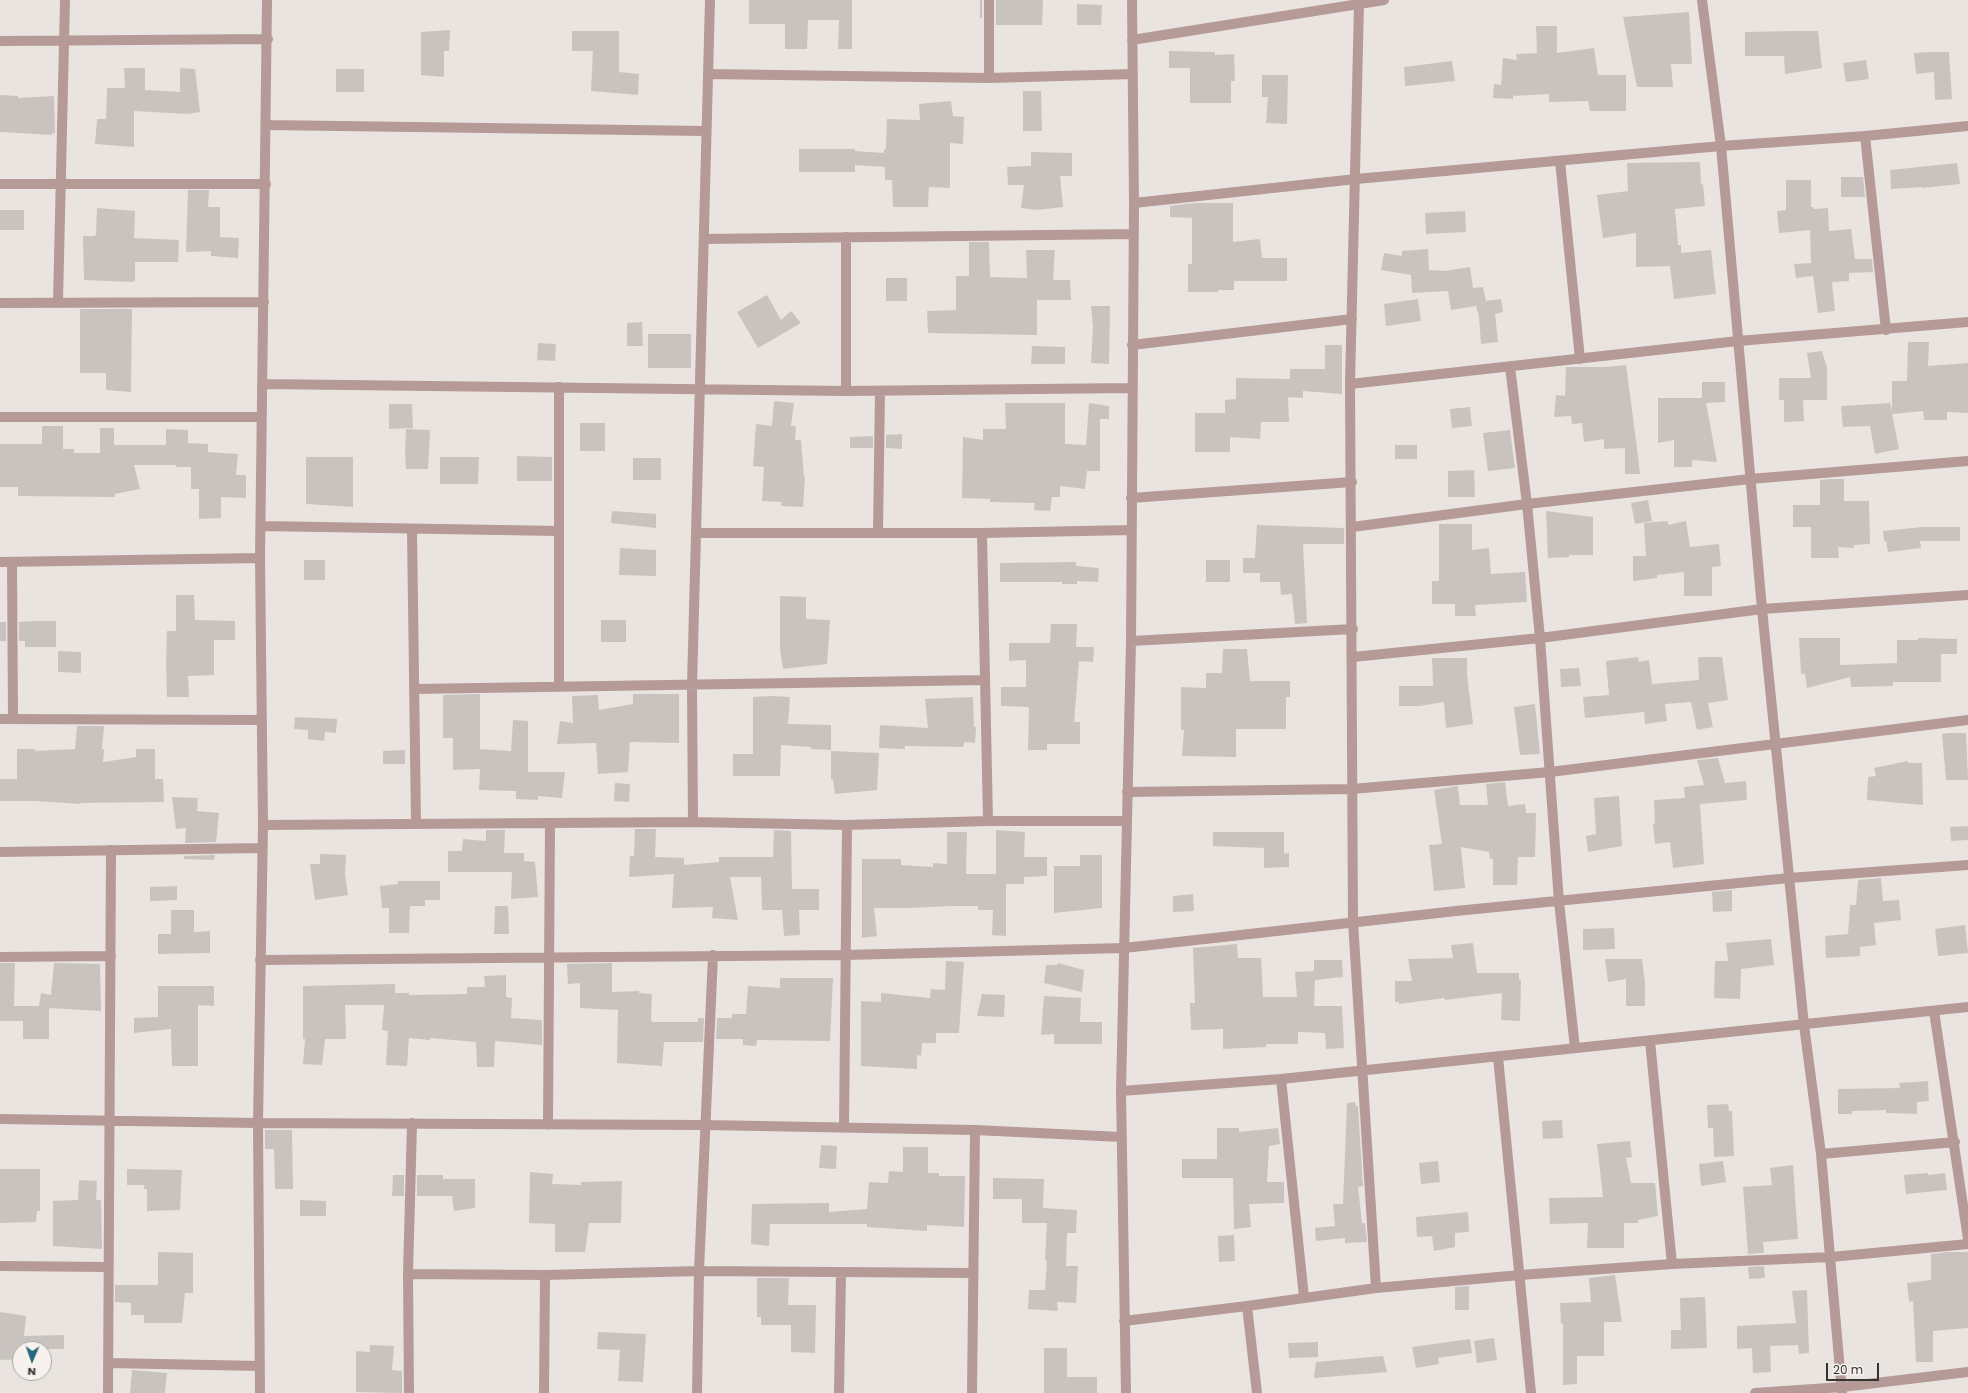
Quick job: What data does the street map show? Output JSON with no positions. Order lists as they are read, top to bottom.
{
  "scale_bar": "20 m",
  "north": "bottom"
}
